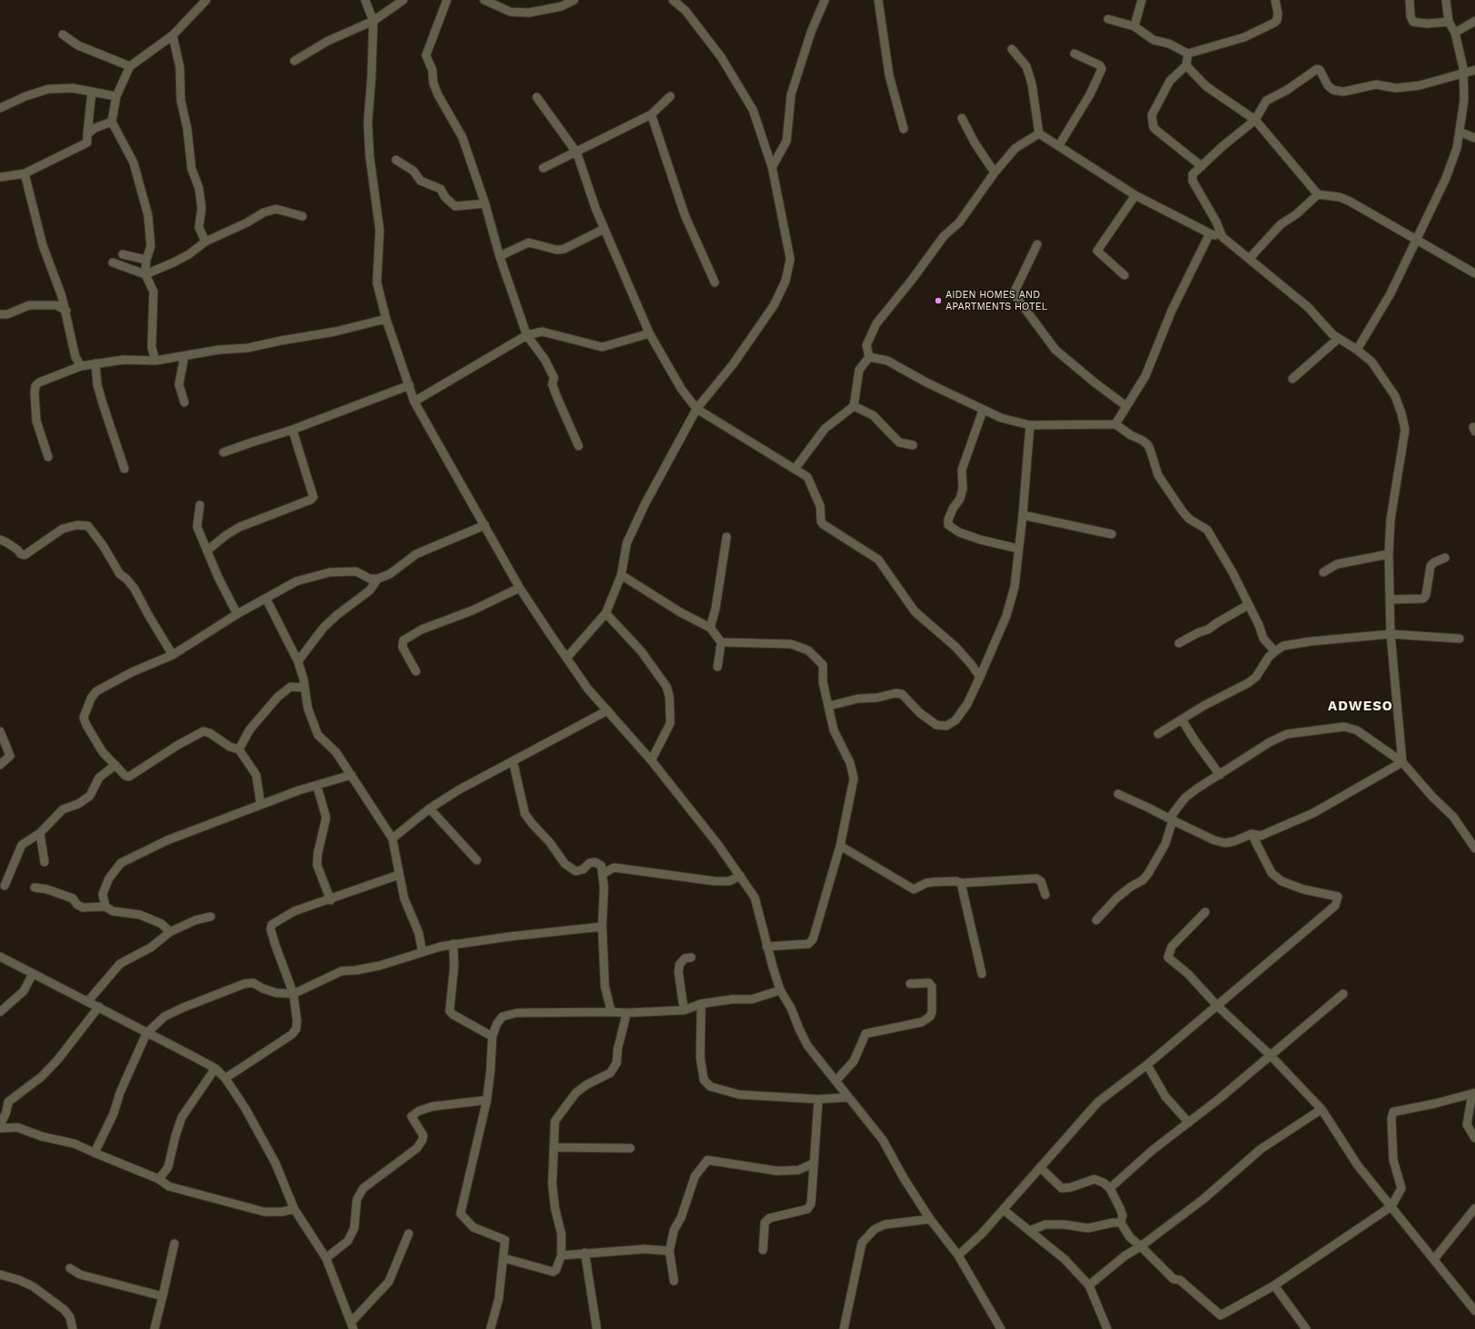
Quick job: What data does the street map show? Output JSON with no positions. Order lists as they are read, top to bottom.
{
  "districts": ["ADWESO"],
  "places": ["AIDEN HOMES AND APARTMENTS HOTEL"]
}
